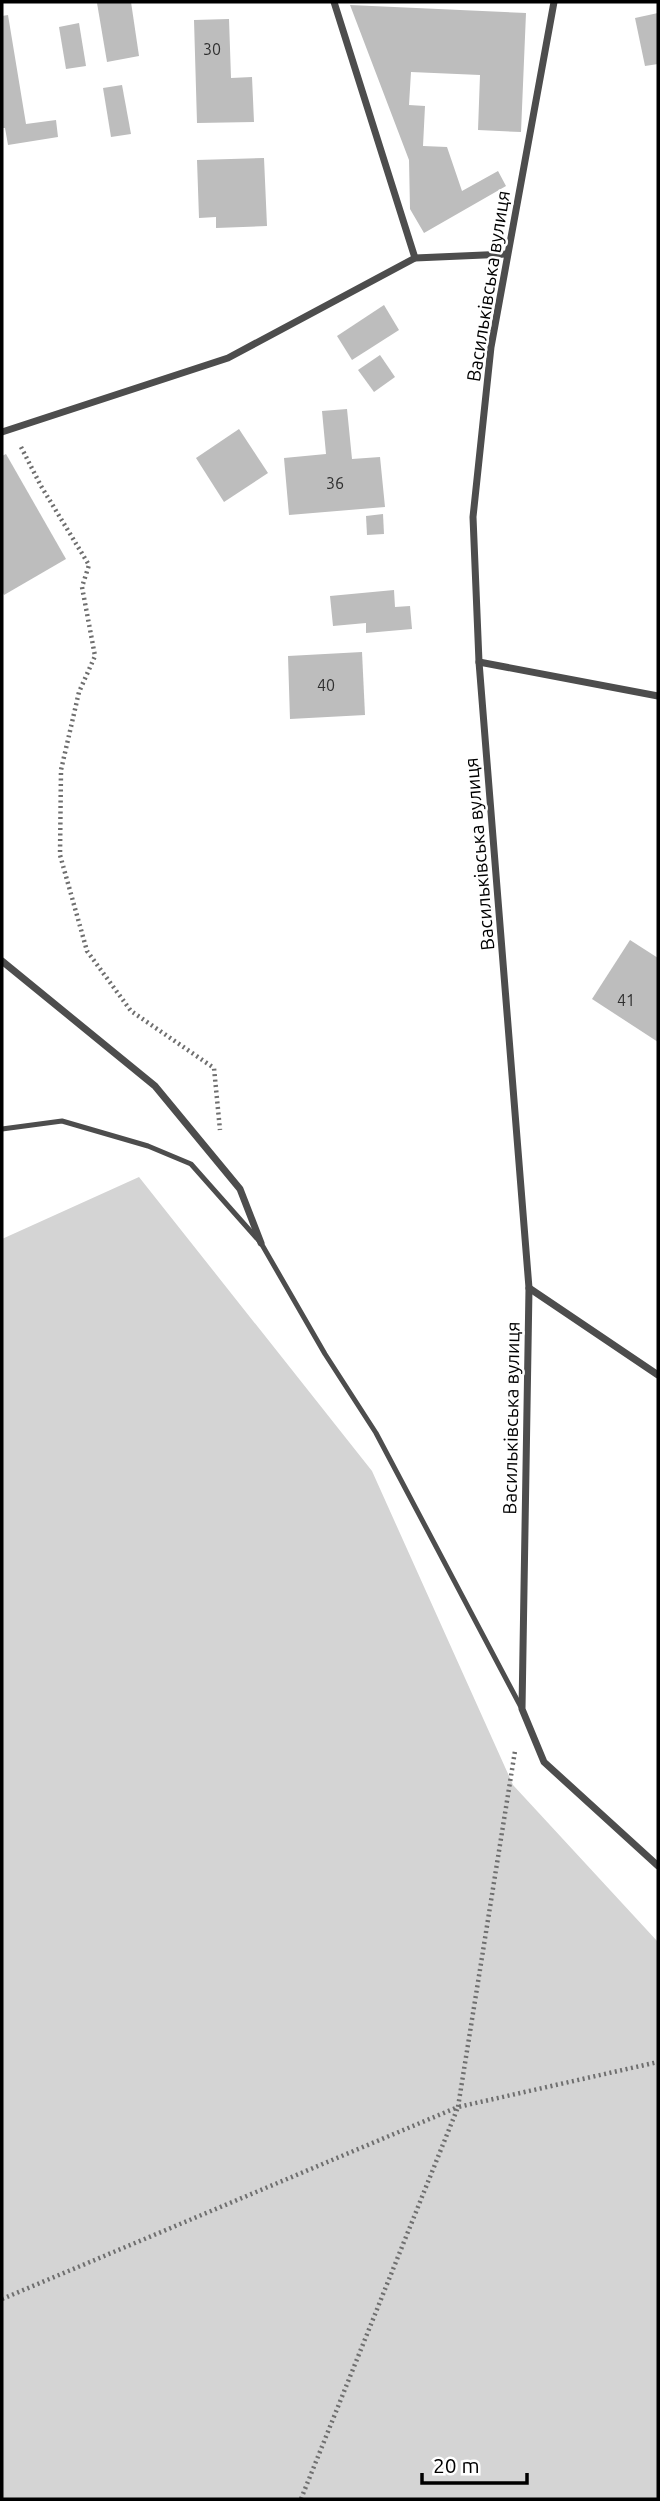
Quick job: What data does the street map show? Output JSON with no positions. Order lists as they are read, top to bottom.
{
  "streets": {
    "street": ["Васильківська вулиця"]
  },
  "house_numbers": [
    "30",
    "36",
    "40",
    "41"
  ],
  "scale_bar": "20 m"
}
